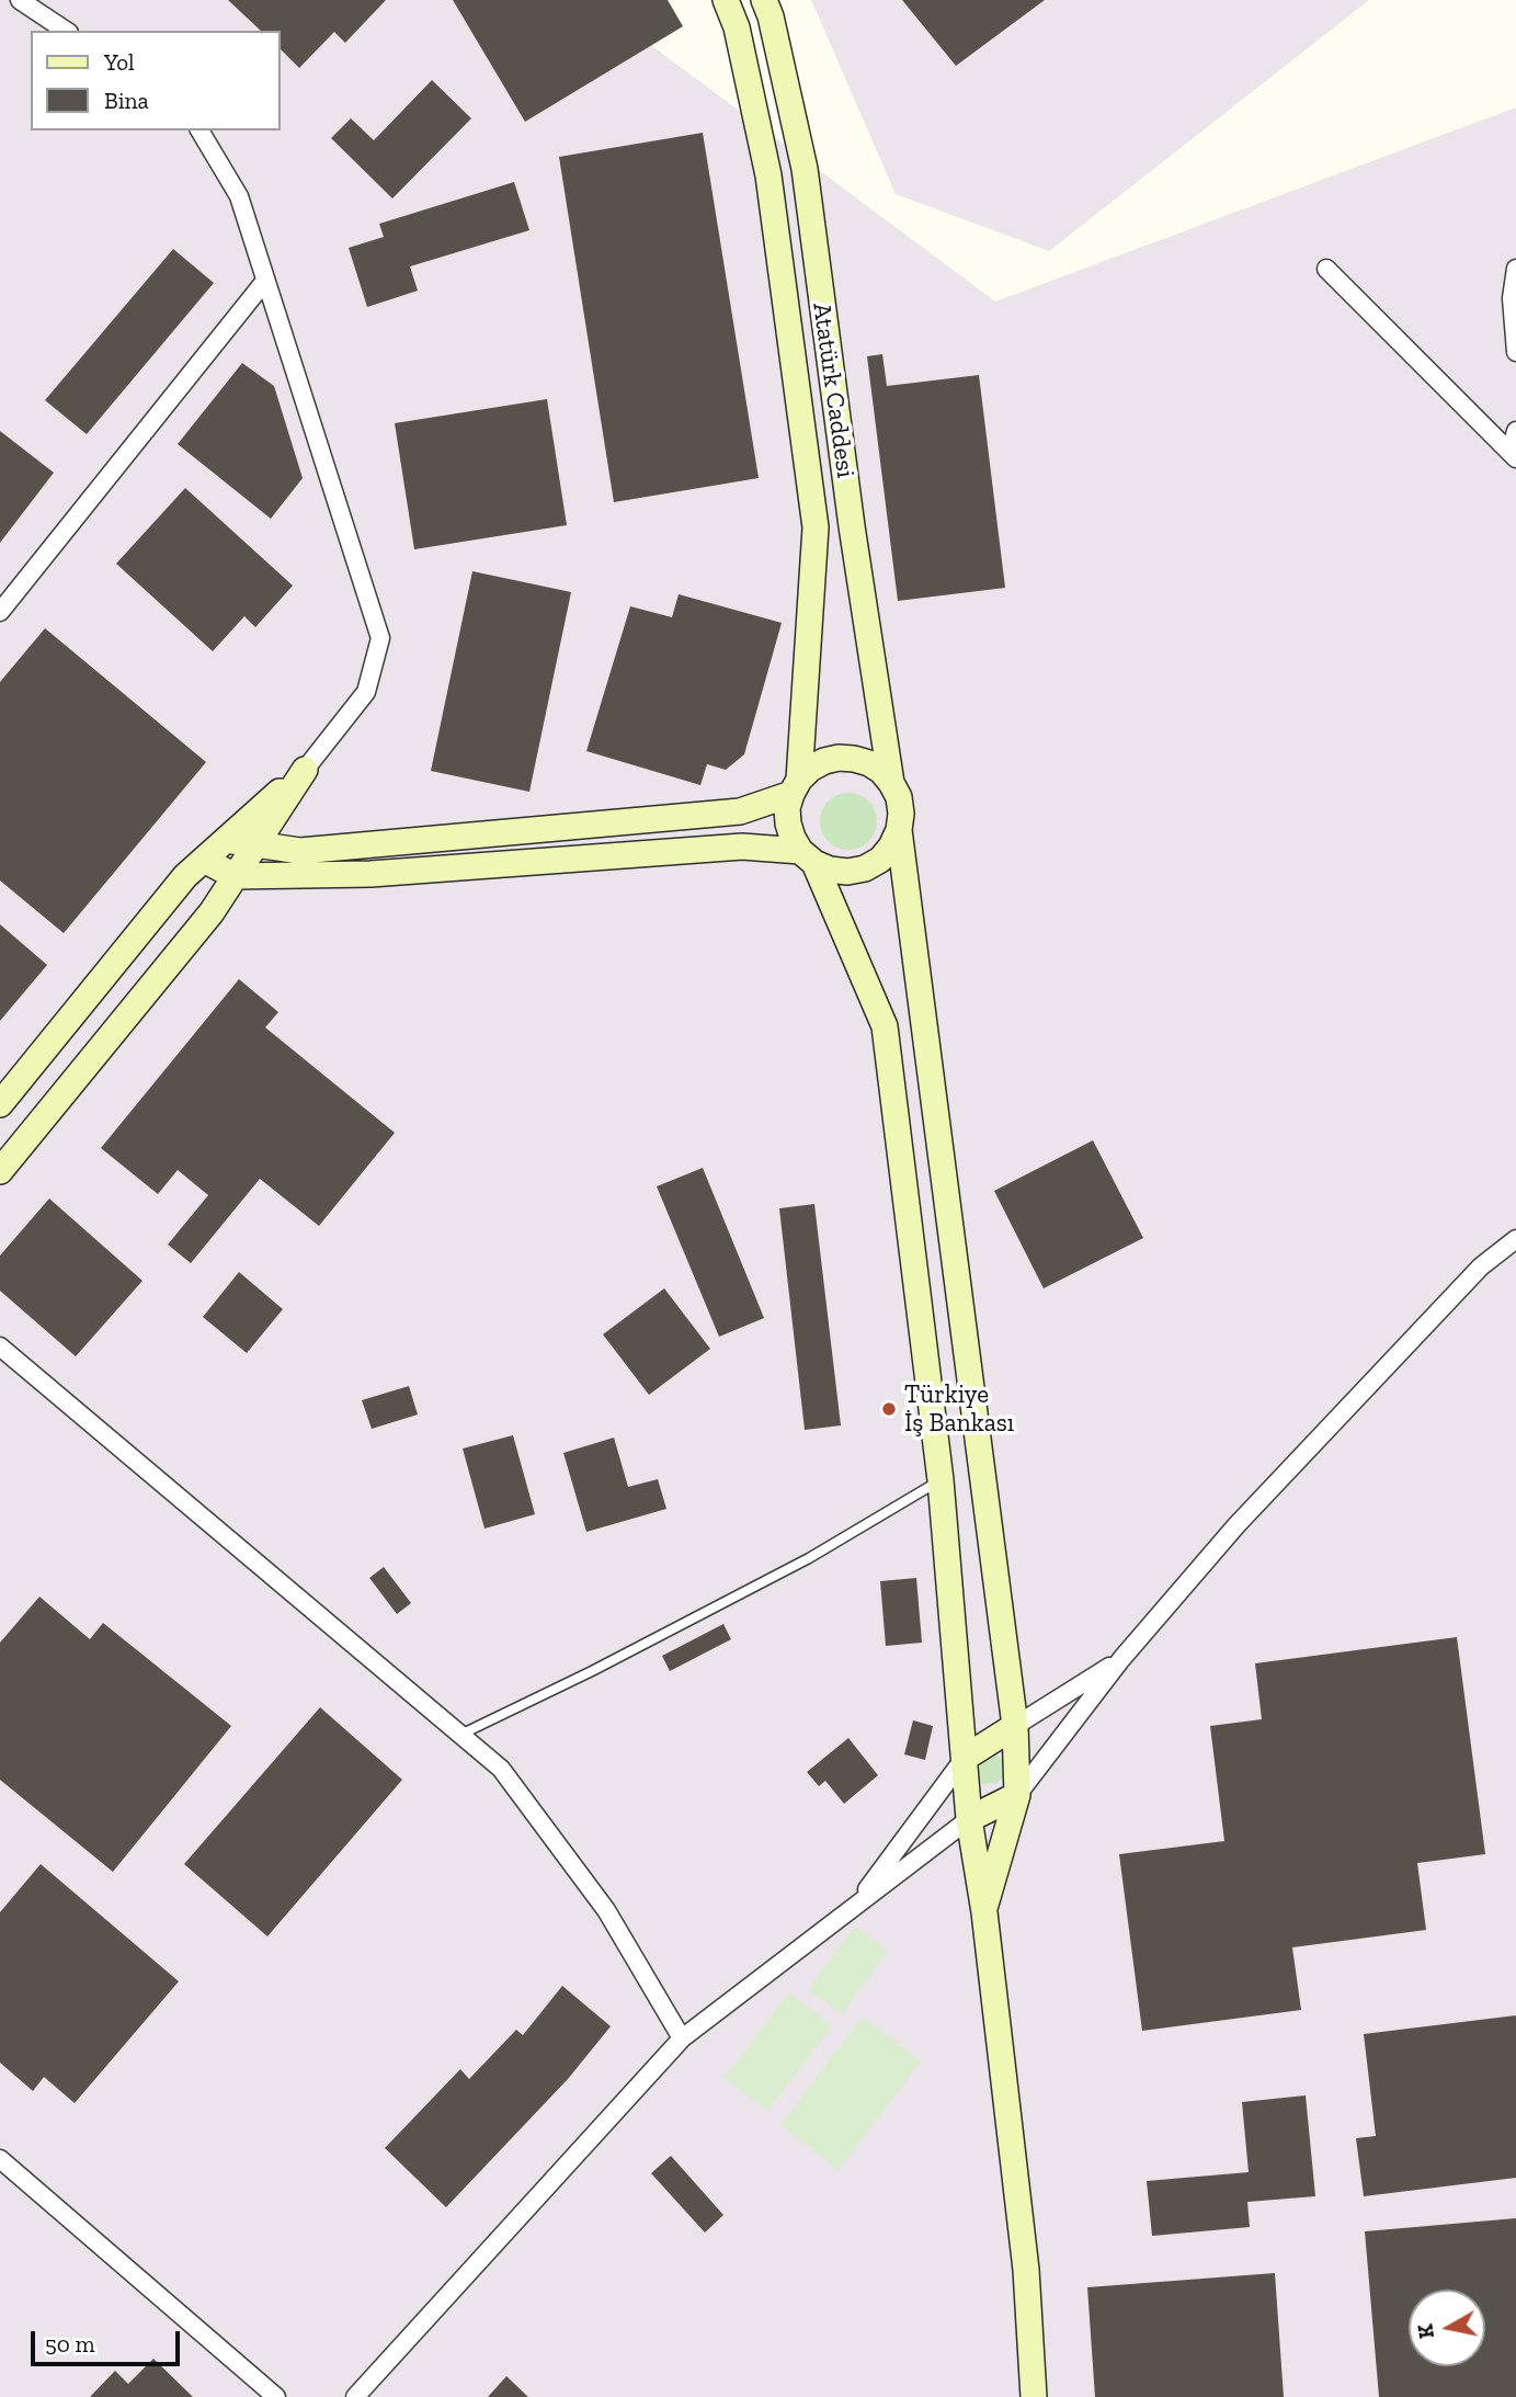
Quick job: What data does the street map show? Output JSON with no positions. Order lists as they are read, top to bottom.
{
  "streets": {
    "street": ["Atatürk Caddesi"]
  },
  "places": ["Türkiye İş Bankası"],
  "legend": ["Yol", "Bina"],
  "scale_bar": "50 m",
  "north": "left"
}
